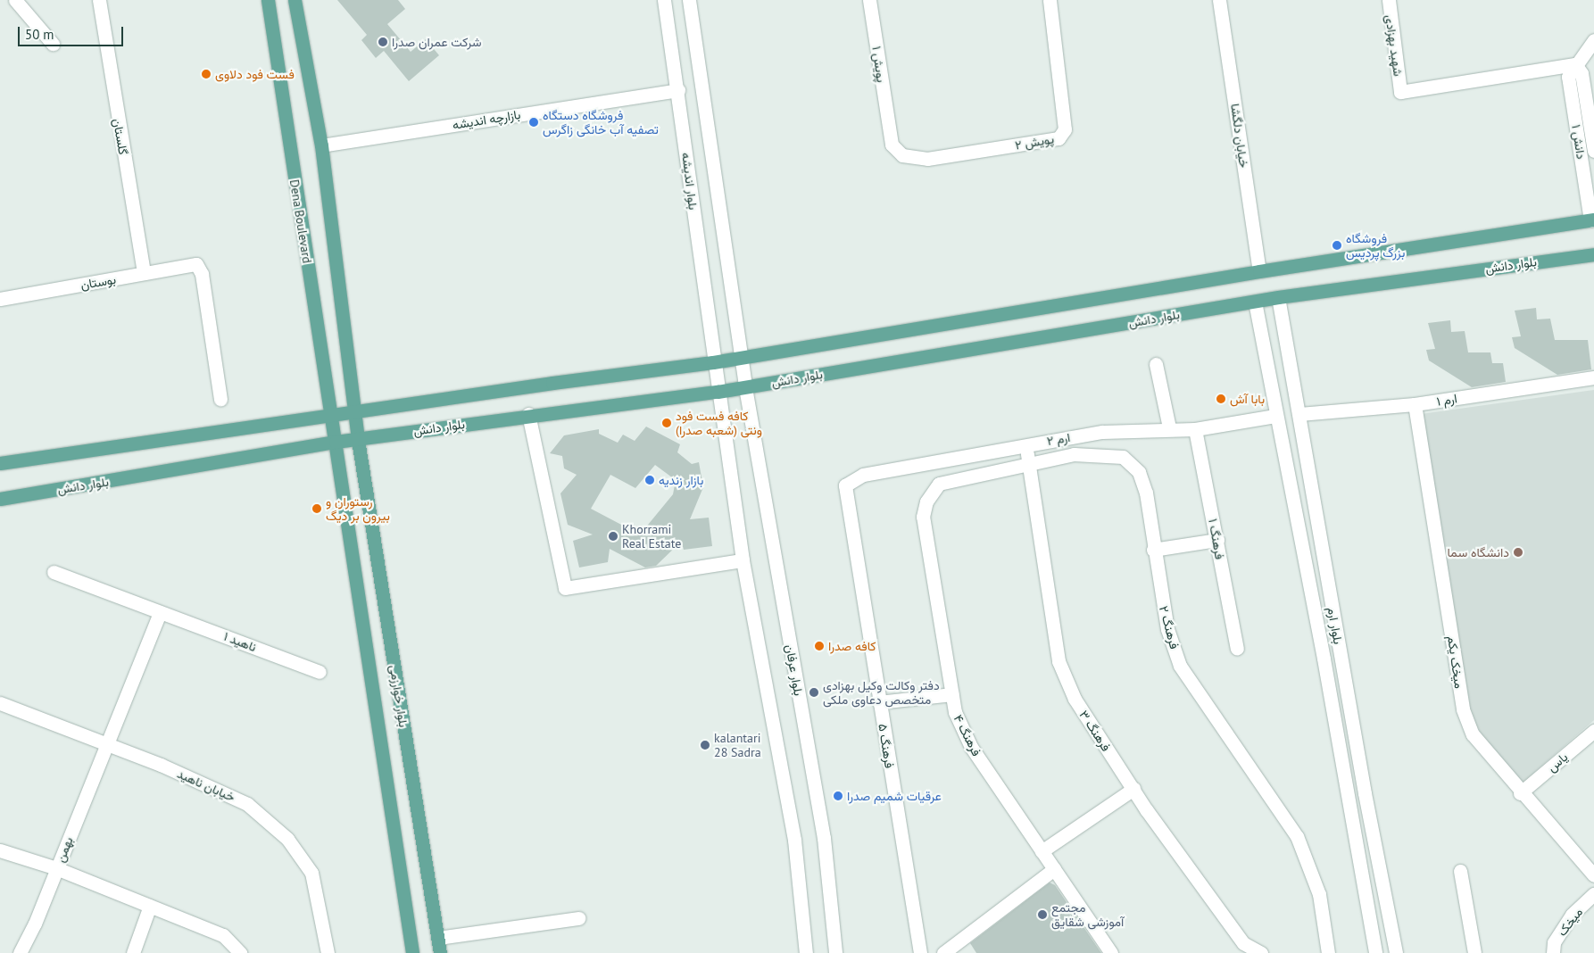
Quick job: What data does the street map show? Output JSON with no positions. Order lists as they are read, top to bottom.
{
  "streets": {
    "main road": ["Dena Boulevard", "بلوار دانش", "بلوار خوارزمی"],
    "street": [
      "شهید بهزادی",
      "پویش ۱",
      "بازارچه اندیشه",
      "خیابان دلگشا",
      "گلستان",
      "پویش ۲",
      "دانش ۱",
      "بلوار اندیشه",
      "بوستان",
      "ارم ۱",
      "ارم ۲",
      "فرهنگ ۱",
      "بلوار ارم",
      "فرهنگ ۲",
      "ناهید ۱",
      "میخک یکم",
      "بلوار عرفان",
      "فرهنگ ۳",
      "فرهنگ ۴",
      "فرهنگ ۵",
      "یاس",
      "خیابان ناهید",
      "بهمن",
      "میخک"
    ]
  },
  "crossings": [
    ["شهید بهزادی", "دانش ۱"],
    ["پویش ۱", "پویش ۲"],
    ["بازارچه اندیشه", "بلوار اندیشه"],
    ["گلستان", "بوستان"],
    ["بلوار اندیشه", "بلوار دانش"],
    ["بلوار اندیشه", "بلوار عرفان"],
    ["Dena Boulevard", "بلوار دانش"],
    ["Dena Boulevard", "بلوار خوارزمی"],
    ["بلوار دانش", "بلوار ارم"],
    ["بلوار دانش", "بلوار عرفان"],
    ["بلوار دانش", "بلوار خوارزمی"],
    ["ارم ۱", "بلوار ارم"],
    ["ارم ۱", "میخک یکم"],
    ["ارم ۲", "فرهنگ ۱"],
    ["ارم ۲", "بلوار ارم"],
    ["ارم ۲", "فرهنگ ۳"],
    ["ارم ۲", "فرهنگ ۵"],
    ["فرهنگ ۲", "فرهنگ ۳"],
    ["فرهنگ ۲", "فرهنگ ۴"],
    ["میخک یکم", "یاس"],
    ["خیابان ناهید", "بهمن"]
  ],
  "places": [
    "شرکت عمران صدرا",
    "فست فود دلاوی",
    "فروشگاه دستگاه تصفیه آب خانگی زاگرس",
    "فروشگاه بزرگ پردیس",
    "بابا آش",
    "کافه فست فود ونتی (شعبه صدرا)",
    "بازار زندیه",
    "رستوران و بیرون بر دیگ",
    "Khorrami Real Estate",
    "دانشگاه سما",
    "کافه صدرا",
    "دفتر وکالت وکیل بهزادی متخصص دعاوی ملکی",
    "kalantari 28 Sadra",
    "عرقیات شمیم صدرا",
    "مجتمع آموزشی شقایق"
  ],
  "scale_bar": "50 m"
}
